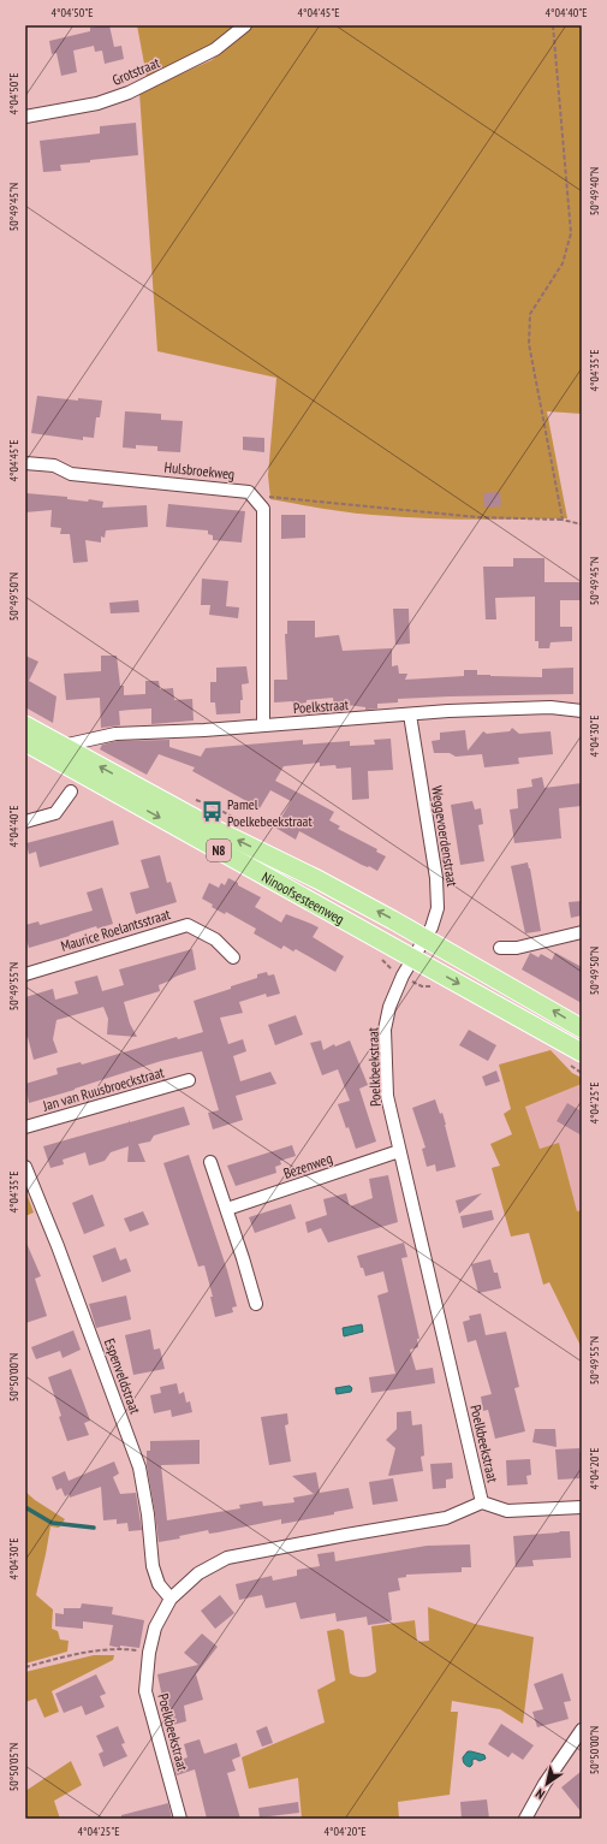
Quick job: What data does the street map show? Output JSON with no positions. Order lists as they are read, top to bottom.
{
  "streets": {
    "main road": ["N8", "Ninoofsesteenweg"],
    "street": [
      "Grotstraat",
      "Hulsbroekweg",
      "Poelkstraat",
      "Weggevoerdenstraat",
      "Maurice Roelantsstraat",
      "Poelkbeekstraat",
      "Jan van Ruusbroeckstraat",
      "Bezenweg",
      "Espenveldstraat"
    ]
  },
  "crossings": [
    ["Poelkstraat", "Weggevoerdenstraat"],
    ["Poelkstraat", "Ninoofsesteenweg"],
    ["Weggevoerdenstraat", "Ninoofsesteenweg"],
    ["Weggevoerdenstraat", "Poelkbeekstraat"],
    ["Ninoofsesteenweg", "Poelkbeekstraat"],
    ["Poelkbeekstraat", "Bezenweg"],
    ["Poelkbeekstraat", "Espenveldstraat"]
  ],
  "places": {
    "bus stop": ["Pamel Poelkebeekstraat"]
  },
  "north": "bottom left",
  "coordinates": [
    "4°04'50\"E",
    "4°04'45\"E",
    "4°04'40\"E",
    "50°49'40\"N",
    "50°49'45\"N",
    "4°04'35\"E",
    "50°49'50\"N",
    "4°04'30\"E",
    "50°49'55\"N",
    "4°04'25\"E",
    "50°50'00\"N",
    "4°04'20\"E",
    "50°50'05\"N"
  ]
}
